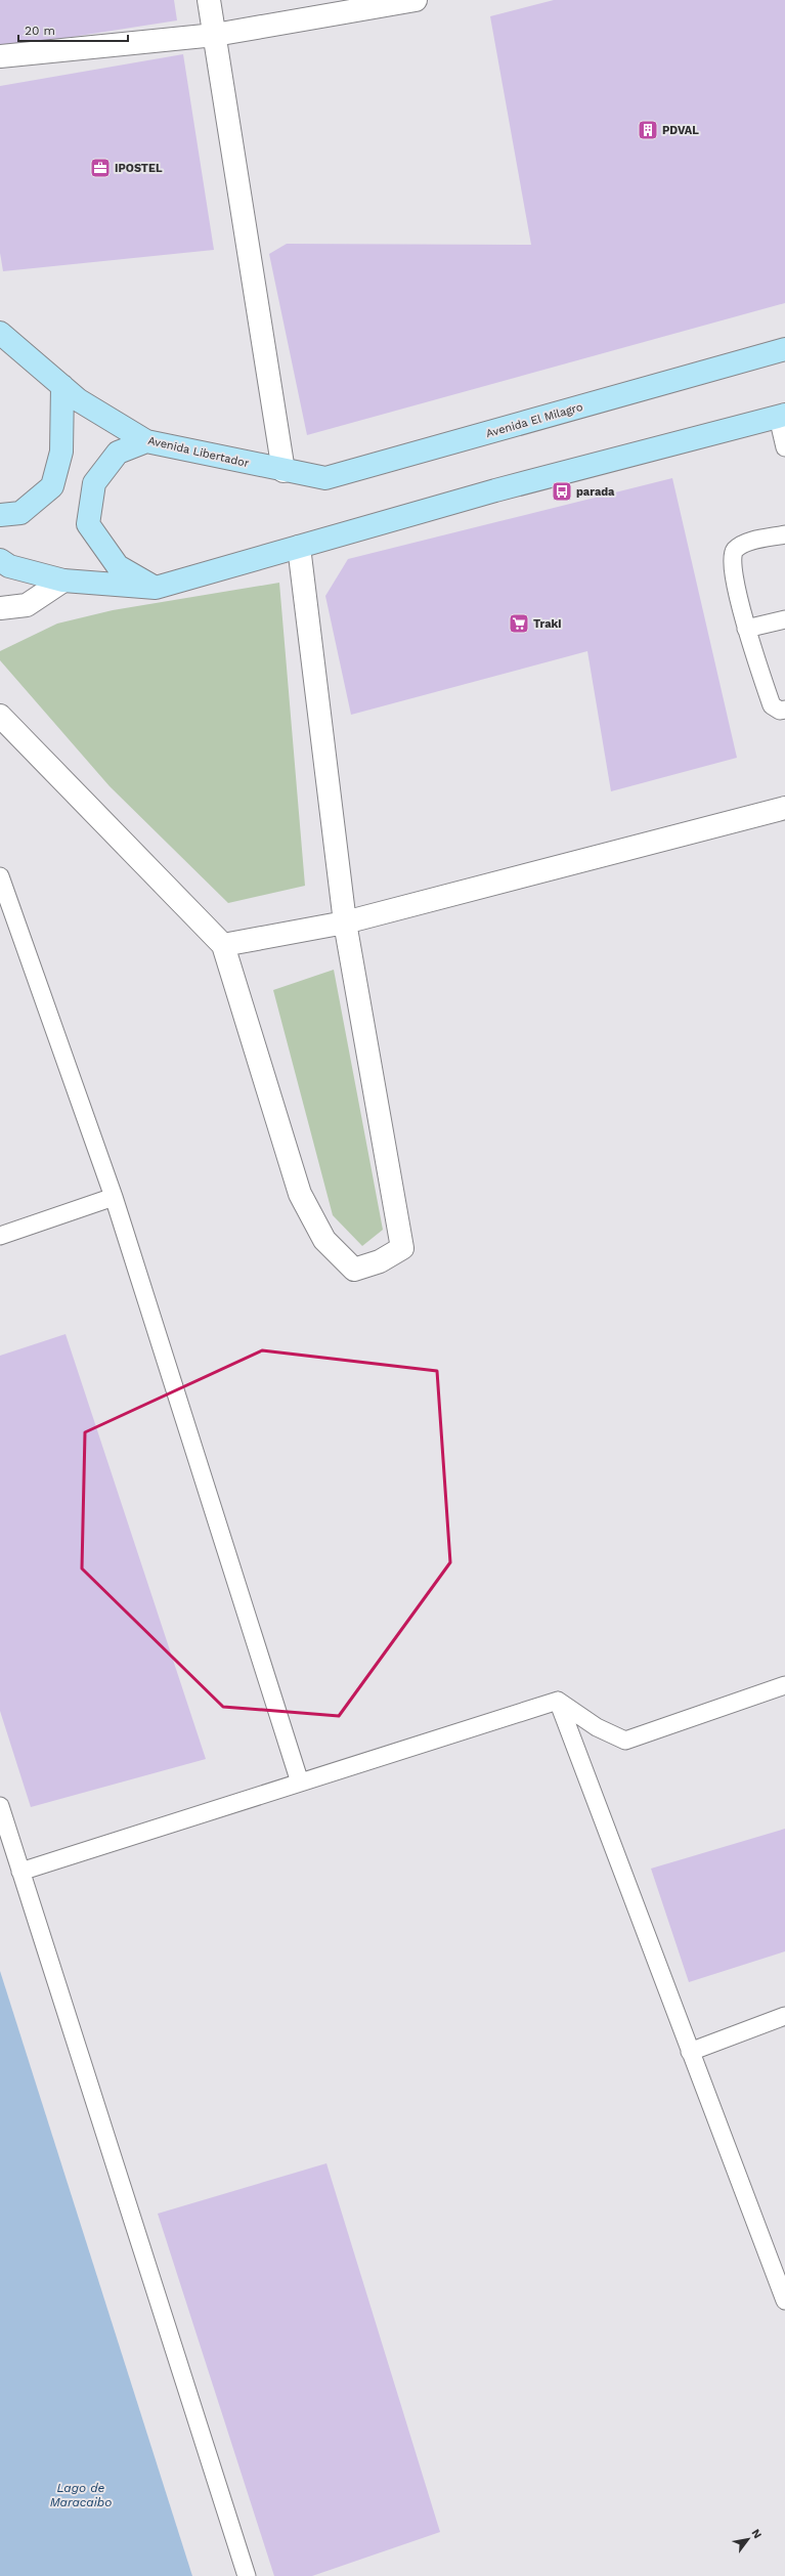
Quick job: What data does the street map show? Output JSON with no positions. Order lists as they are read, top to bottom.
{
  "streets": {
    "main road": ["Avenida El Milagro", "Avenida Libertador"]
  },
  "crossings": [
    ["Avenida El Milagro", "Avenida Libertador"]
  ],
  "water": ["Lago de Maracaibo"],
  "places": {
    "building": ["PDVAL"],
    "office": ["IPOSTEL"],
    "bus stop": ["parada"],
    "supermarket": ["Traki"]
  },
  "scale_bar": "20 m",
  "north": "top right"
}
